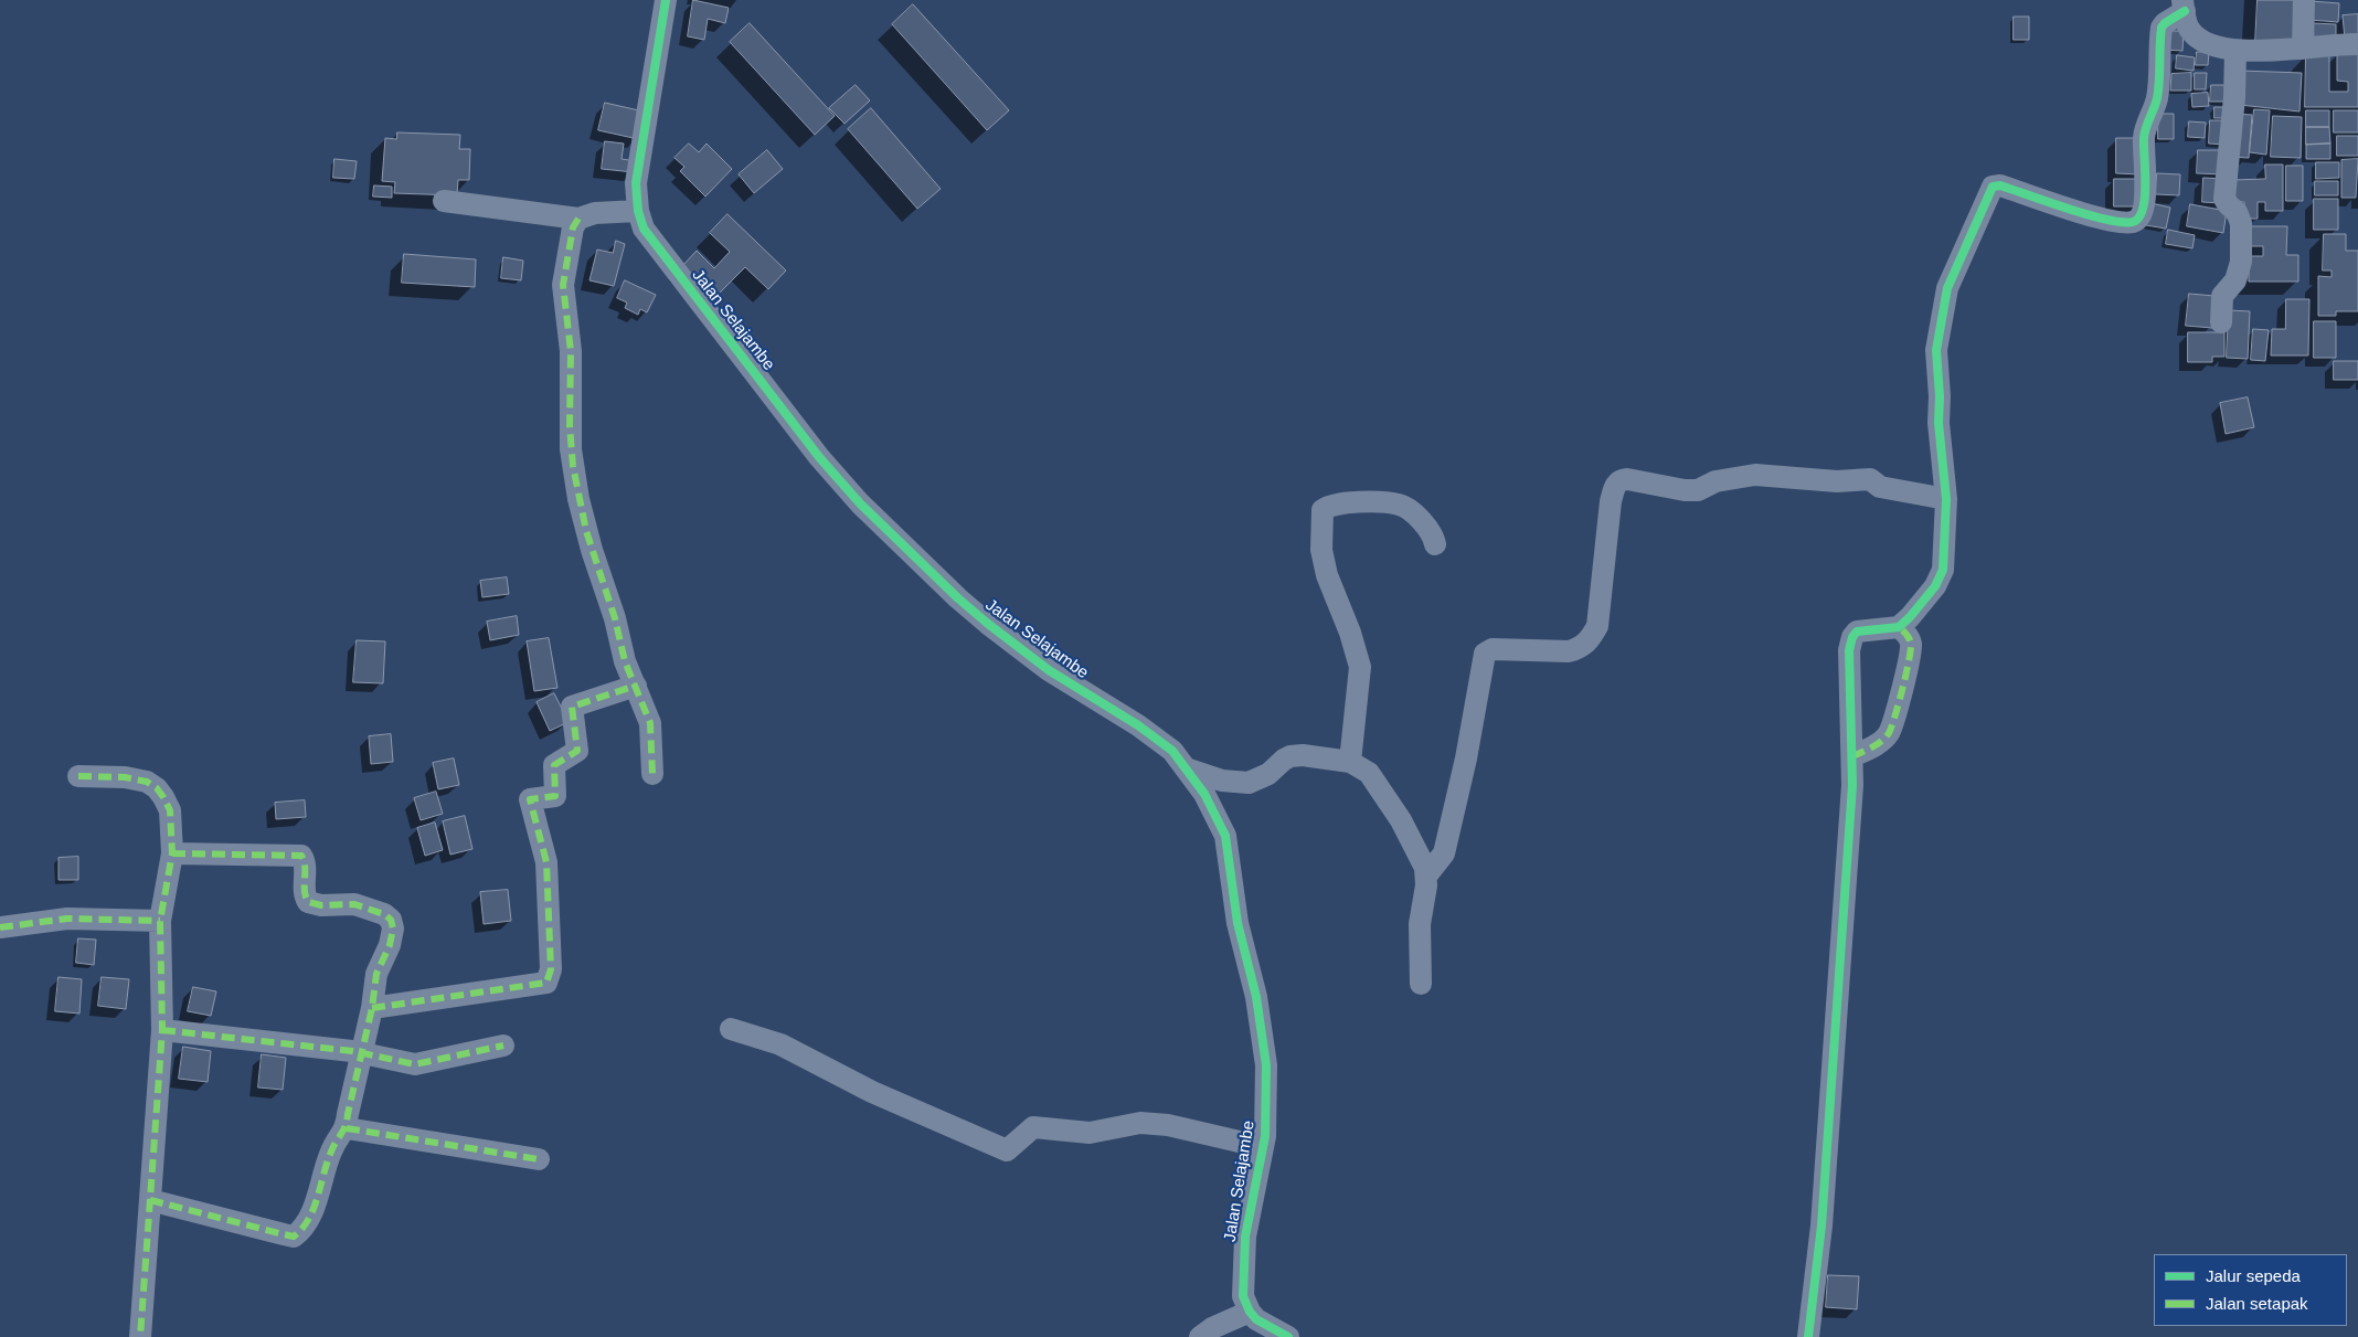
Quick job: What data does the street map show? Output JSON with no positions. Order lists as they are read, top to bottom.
{
  "streets": {
    "street": ["Jalan Selajambe"]
  },
  "legend": ["Jalur sepeda", "Jalan setapak"]
}
